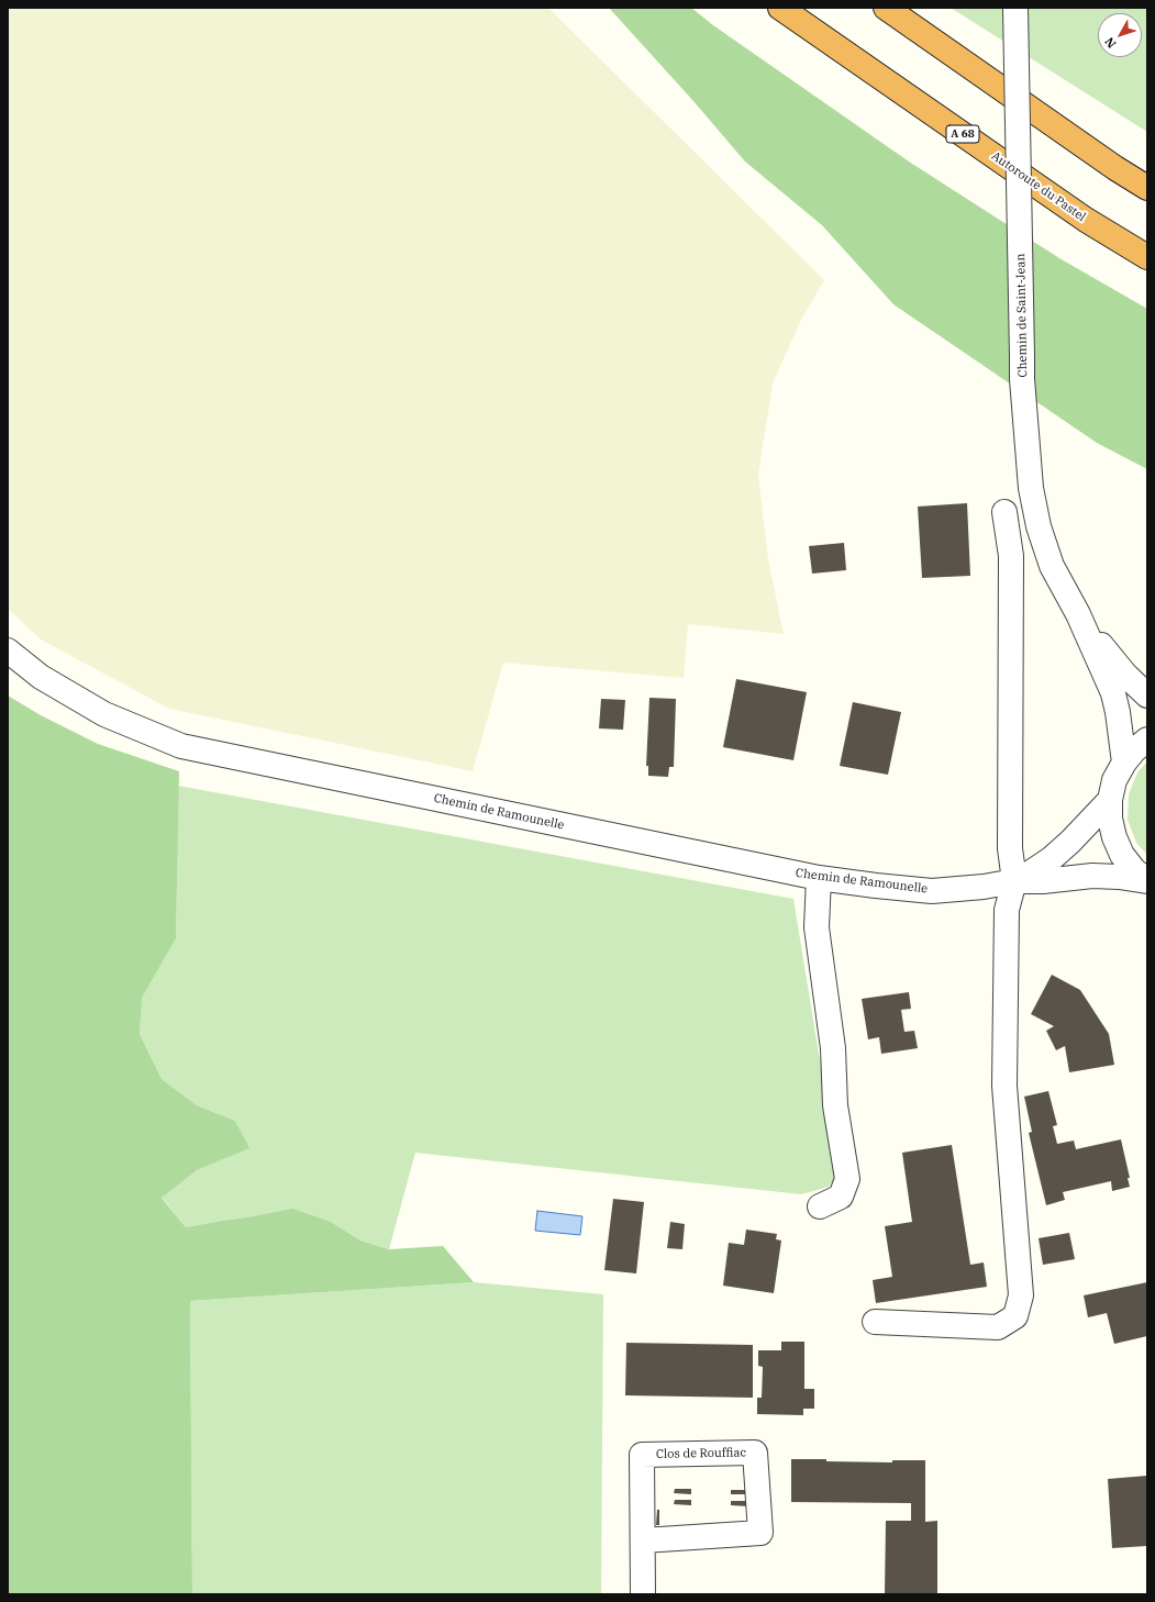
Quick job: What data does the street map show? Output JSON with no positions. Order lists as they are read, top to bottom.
{
  "streets": {
    "highway": ["A 68", "Autoroute du Pastel"],
    "street": ["Chemin de Saint-Jean", "Chemin de Ramounelle", "Clos de Rouffiac"]
  },
  "north": "bottom left"
}
